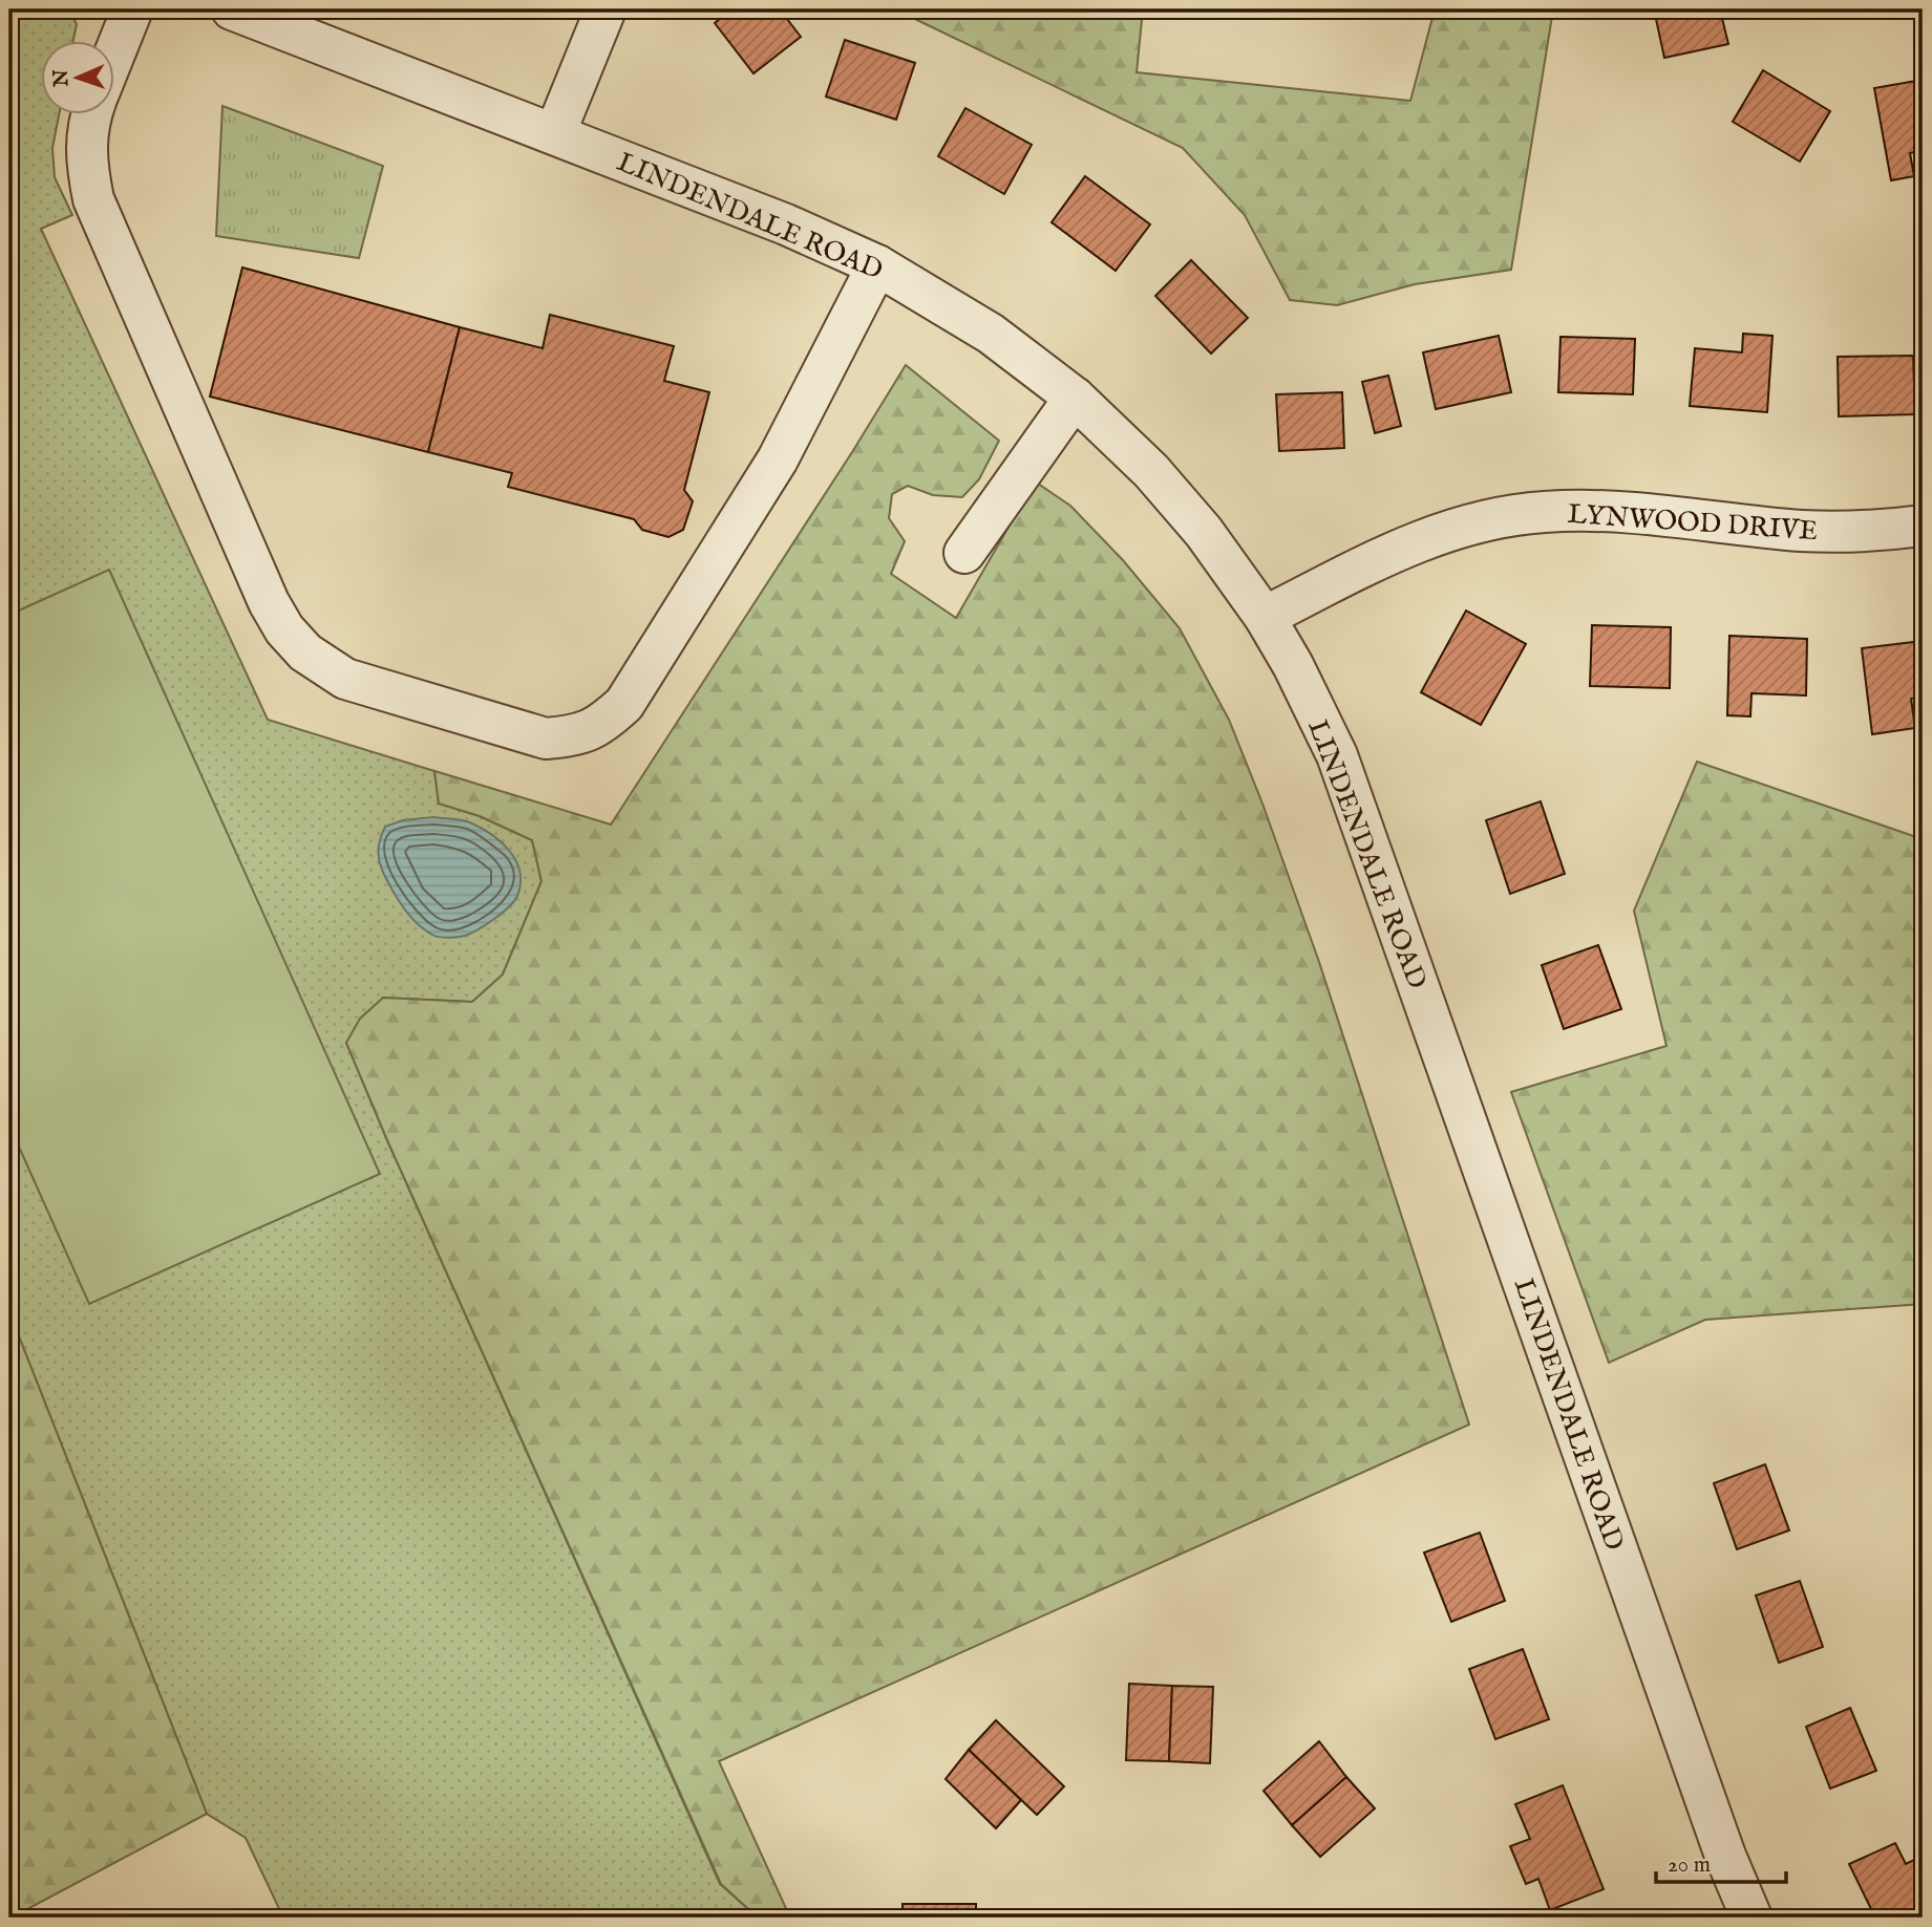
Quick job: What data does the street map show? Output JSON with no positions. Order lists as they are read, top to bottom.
{
  "streets": {
    "street": ["LINDENDALE ROAD", "LYNWOOD DRIVE"]
  },
  "crossings": [
    ["LINDENDALE ROAD", "LYNWOOD DRIVE"]
  ],
  "scale_bar": "20 m",
  "north": "left"
}
